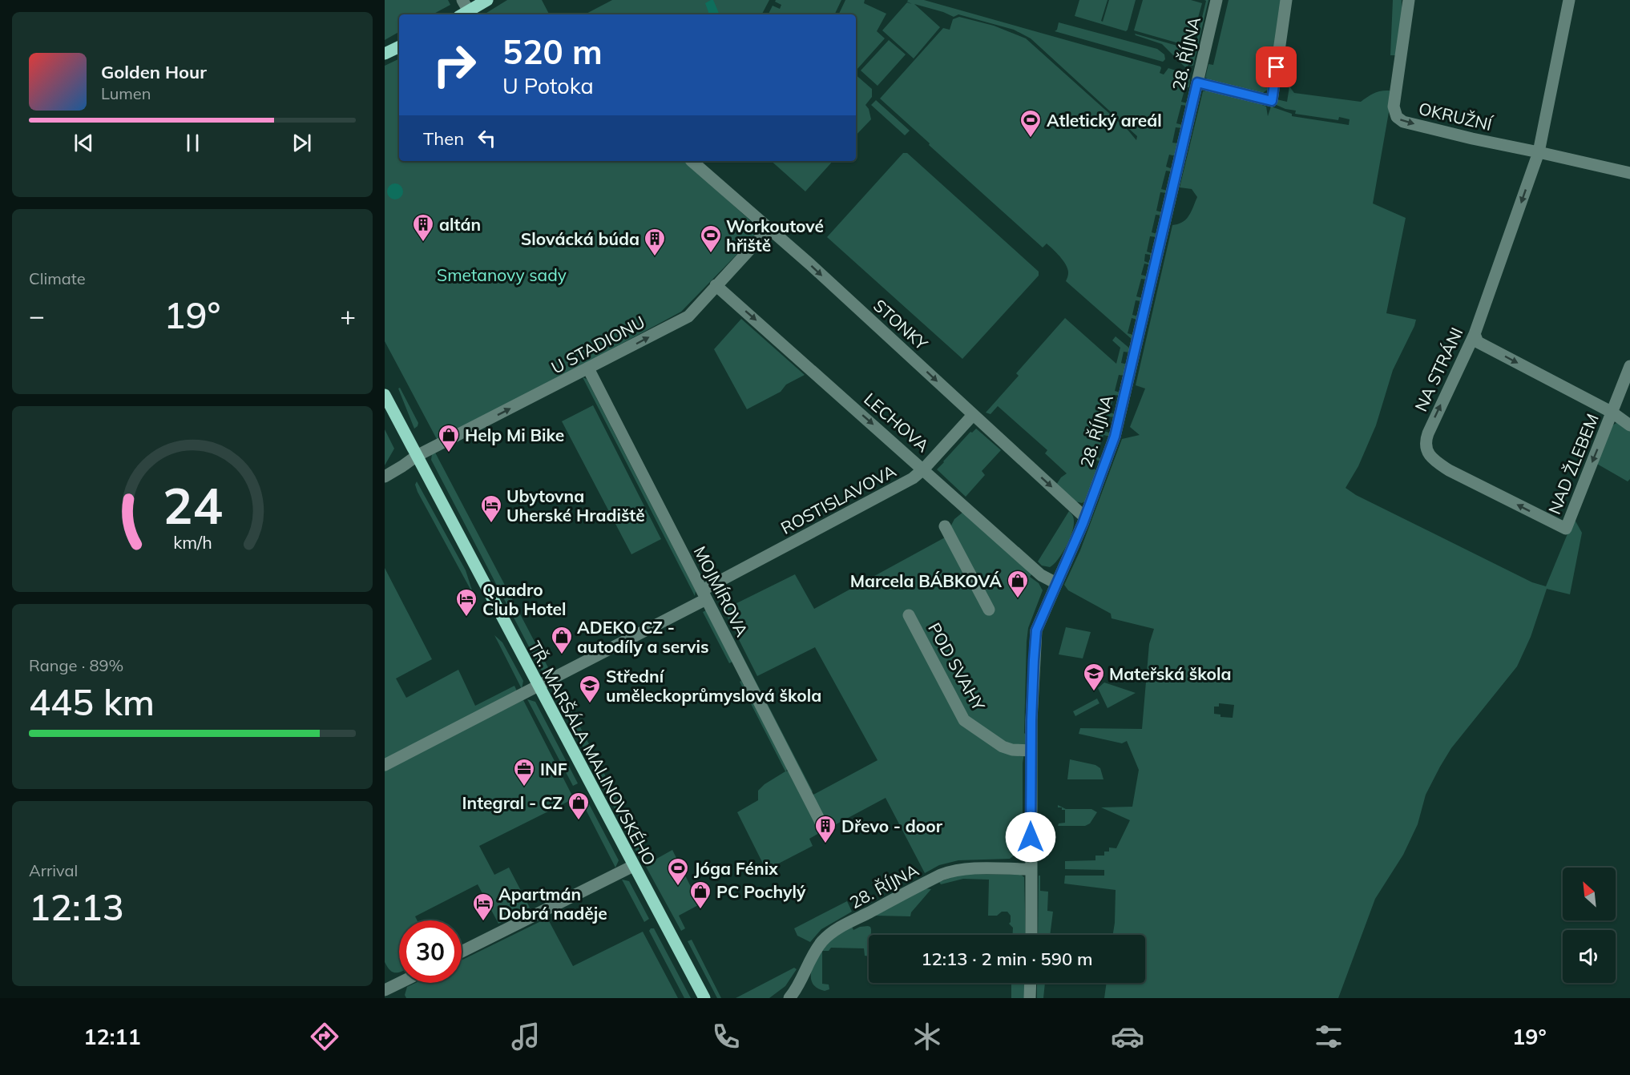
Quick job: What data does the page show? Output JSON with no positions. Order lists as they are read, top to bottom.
{
  "streets": {
    "main road": ["TŘ. MARŠÁLA MALINOVSKÉHO"],
    "street": [
      "28. ŘÍJNA",
      "OKRUŽNÍ",
      "STONKY",
      "U STADIONU",
      "NA STRÁNI",
      "LECHOVA",
      "NAD ŽLEBEM",
      "ROSTISLAVOVA",
      "MOJMÍROVA",
      "POD SVAHY"
    ]
  },
  "crossings": [
    ["28. ŘÍJNA", "STONKY"],
    ["28. ŘÍJNA", "LECHOVA"],
    ["28. ŘÍJNA", "POD SVAHY"],
    ["OKRUŽNÍ", "NA STRÁNI"],
    ["STONKY", "U STADIONU"],
    ["STONKY", "ROSTISLAVOVA"],
    ["U STADIONU", "LECHOVA"],
    ["U STADIONU", "MOJMÍROVA"],
    ["U STADIONU", "TŘ. MARŠÁLA MALINOVSKÉHO"],
    ["NA STRÁNI", "NAD ŽLEBEM"],
    ["LECHOVA", "ROSTISLAVOVA"],
    ["ROSTISLAVOVA", "MOJMÍROVA"],
    ["ROSTISLAVOVA", "TŘ. MARŠÁLA MALINOVSKÉHO"]
  ],
  "one_way": [
    "STONKY",
    "U STADIONU",
    "LECHOVA",
    "NAD ŽLEBEM"
  ],
  "parks": ["Smetanovy sady"],
  "places": {
    "sports": ["Atletický areál", "Workoutové hřiště", "Jóga Fénix"],
    "building": ["altán", "Slovácká búda", "Dřevo - door"],
    "shop": [
      "Help Mi Bike",
      "Marcela BÁBKOVÁ",
      "ADEKO CZ - autodíly a servis",
      "Integral - CZ",
      "PC Pochylý"
    ],
    "hotel": ["Ubytovna Uherské Hradiště", "Quadro Club Hotel", "Apartmán Dobrá naděje"],
    "school or university": ["Mateřská škola", "Střední uměleckoprůmyslová škola"],
    "office": ["INF"]
  },
  "north": "top left",
  "page": {
    "turn": ["520 m", "U Potoka"],
    "song": ["Golden Hour", "Lumen"],
    "then": "Then",
    "tile": [
      "Climate",
      ["Range · 89%", "445 km"],
      ["Arrival", "12:13"]
    ],
    "heat": ["−", "19°", "+"],
    "limit": "30",
    "trip": "12:13 · 2 min · 590 m",
    "tabs": ["12:11", "19°"],
    "gauge": ["24", "km/h"]
  }
}
